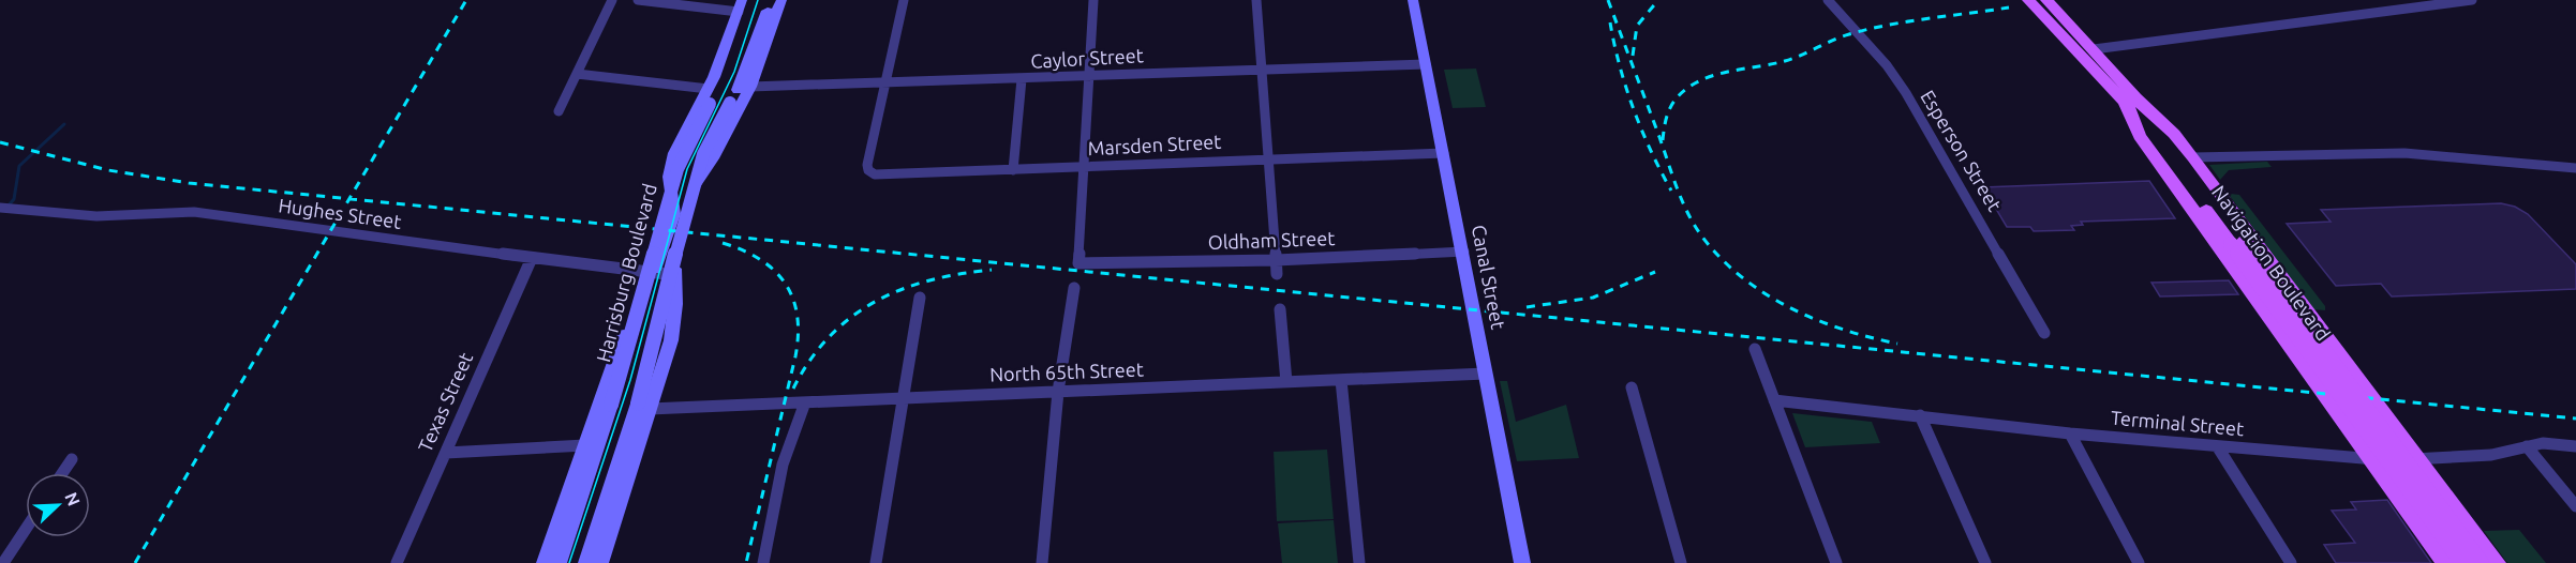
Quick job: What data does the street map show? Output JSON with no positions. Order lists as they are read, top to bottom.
{
  "streets": {
    "main road": ["Navigation Boulevard", "Harrisburg Boulevard", "Canal Street"],
    "street": [
      "Caylor Street",
      "Marsden Street",
      "Esperson Street",
      "Hughes Street",
      "Oldham Street",
      "North 65th Street",
      "Texas Street",
      "Terminal Street"
    ]
  },
  "crossings": [
    ["Caylor Street", "Marsden Street"],
    ["Caylor Street", "Canal Street"],
    ["Marsden Street", "Oldham Street"],
    ["Marsden Street", "Canal Street"],
    ["Hughes Street", "Texas Street"],
    ["Oldham Street", "Canal Street"],
    ["Canal Street", "North 65th Street"]
  ],
  "north": "top right"
}
